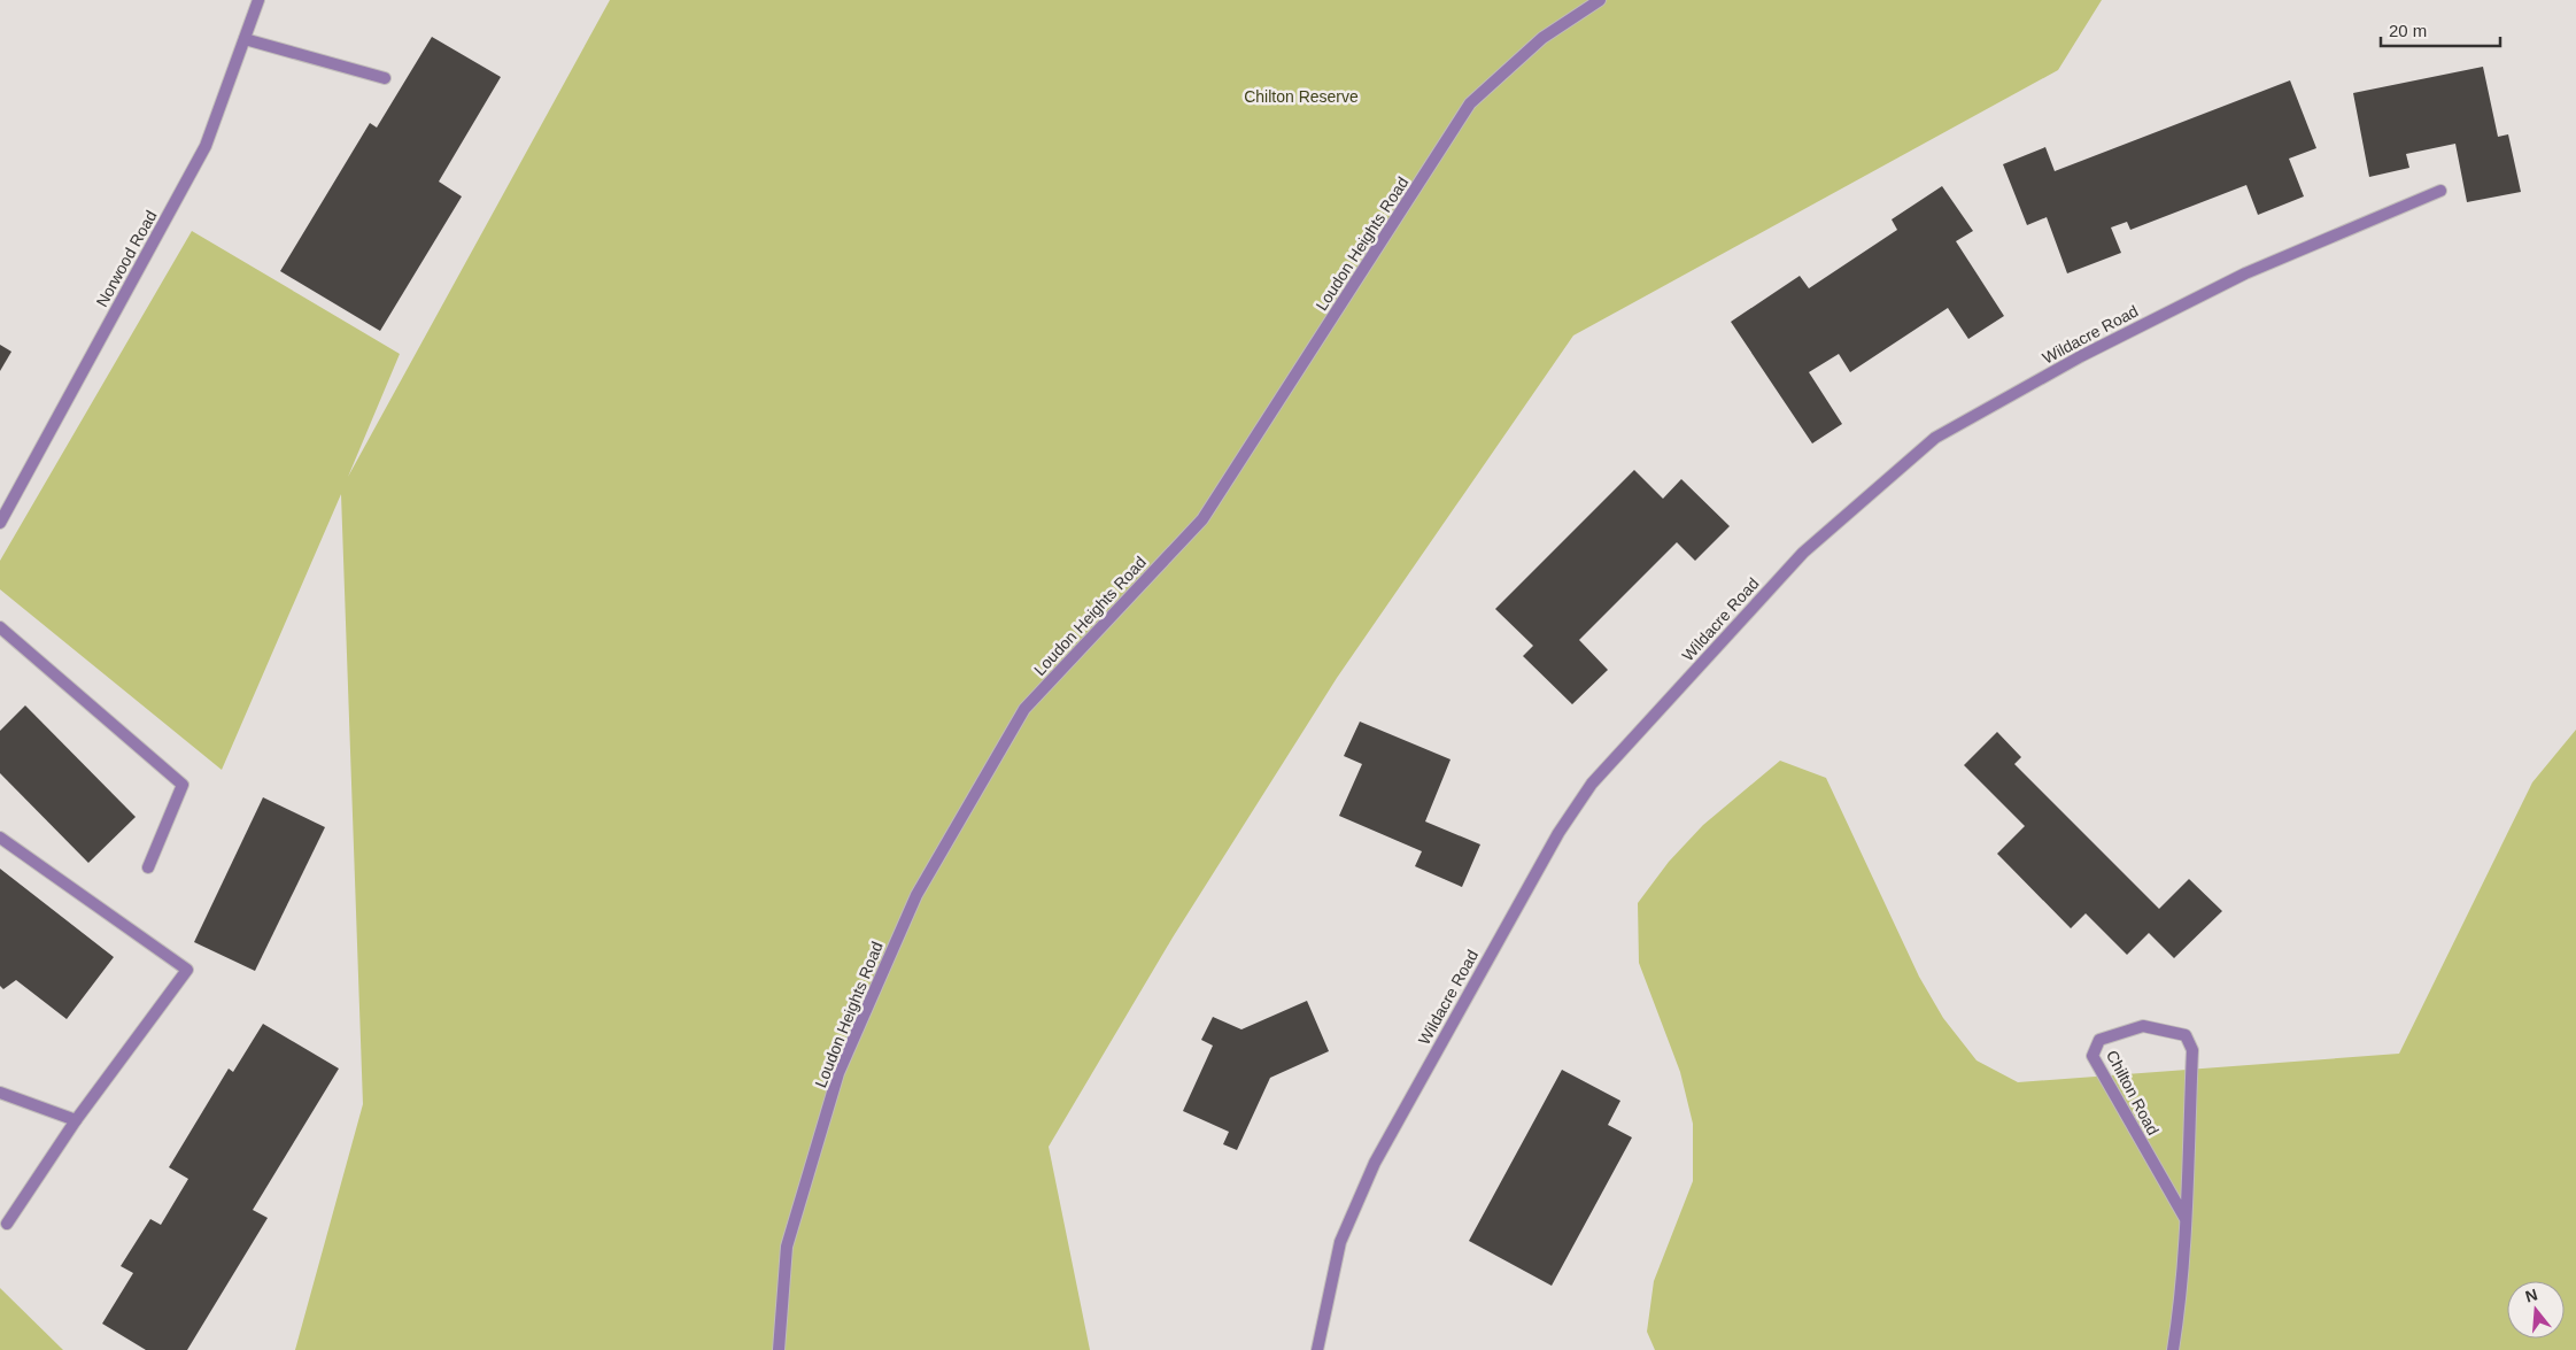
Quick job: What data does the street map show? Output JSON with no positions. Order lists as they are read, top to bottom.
{
  "streets": {
    "street": [
      "Loudon Heights Road",
      "Norwood Road",
      "Wildacre Road",
      "Chilton Road"
    ]
  },
  "parks": ["Chilton Reserve"],
  "scale_bar": "20 m",
  "north": "top"
}
